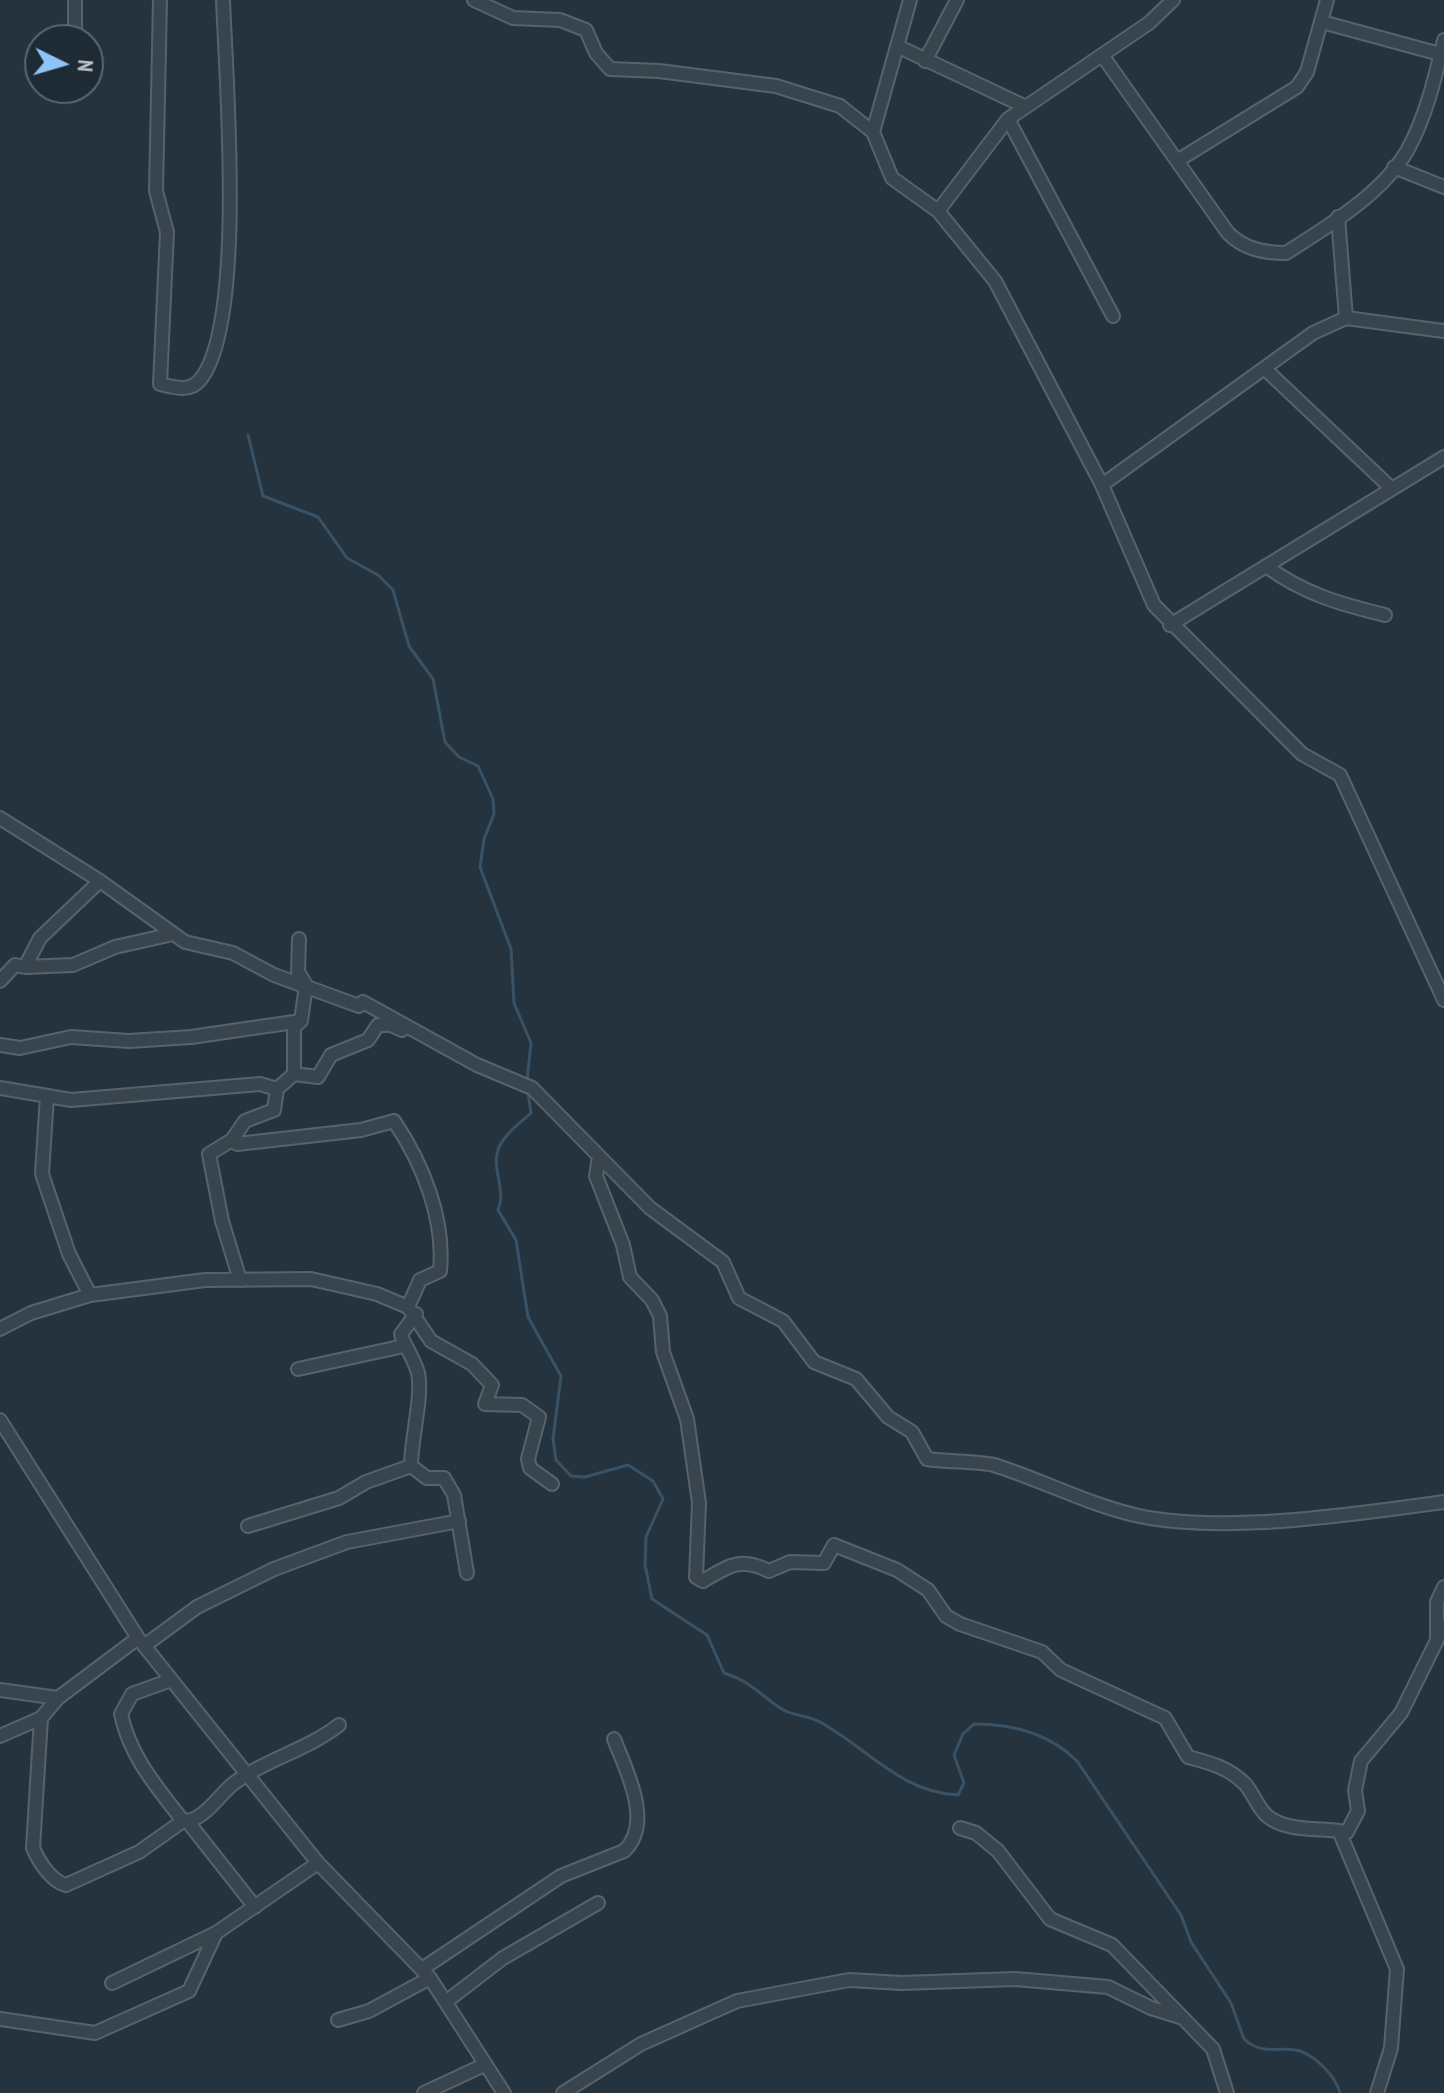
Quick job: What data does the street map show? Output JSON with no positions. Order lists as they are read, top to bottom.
{
  "north": "right"
}
